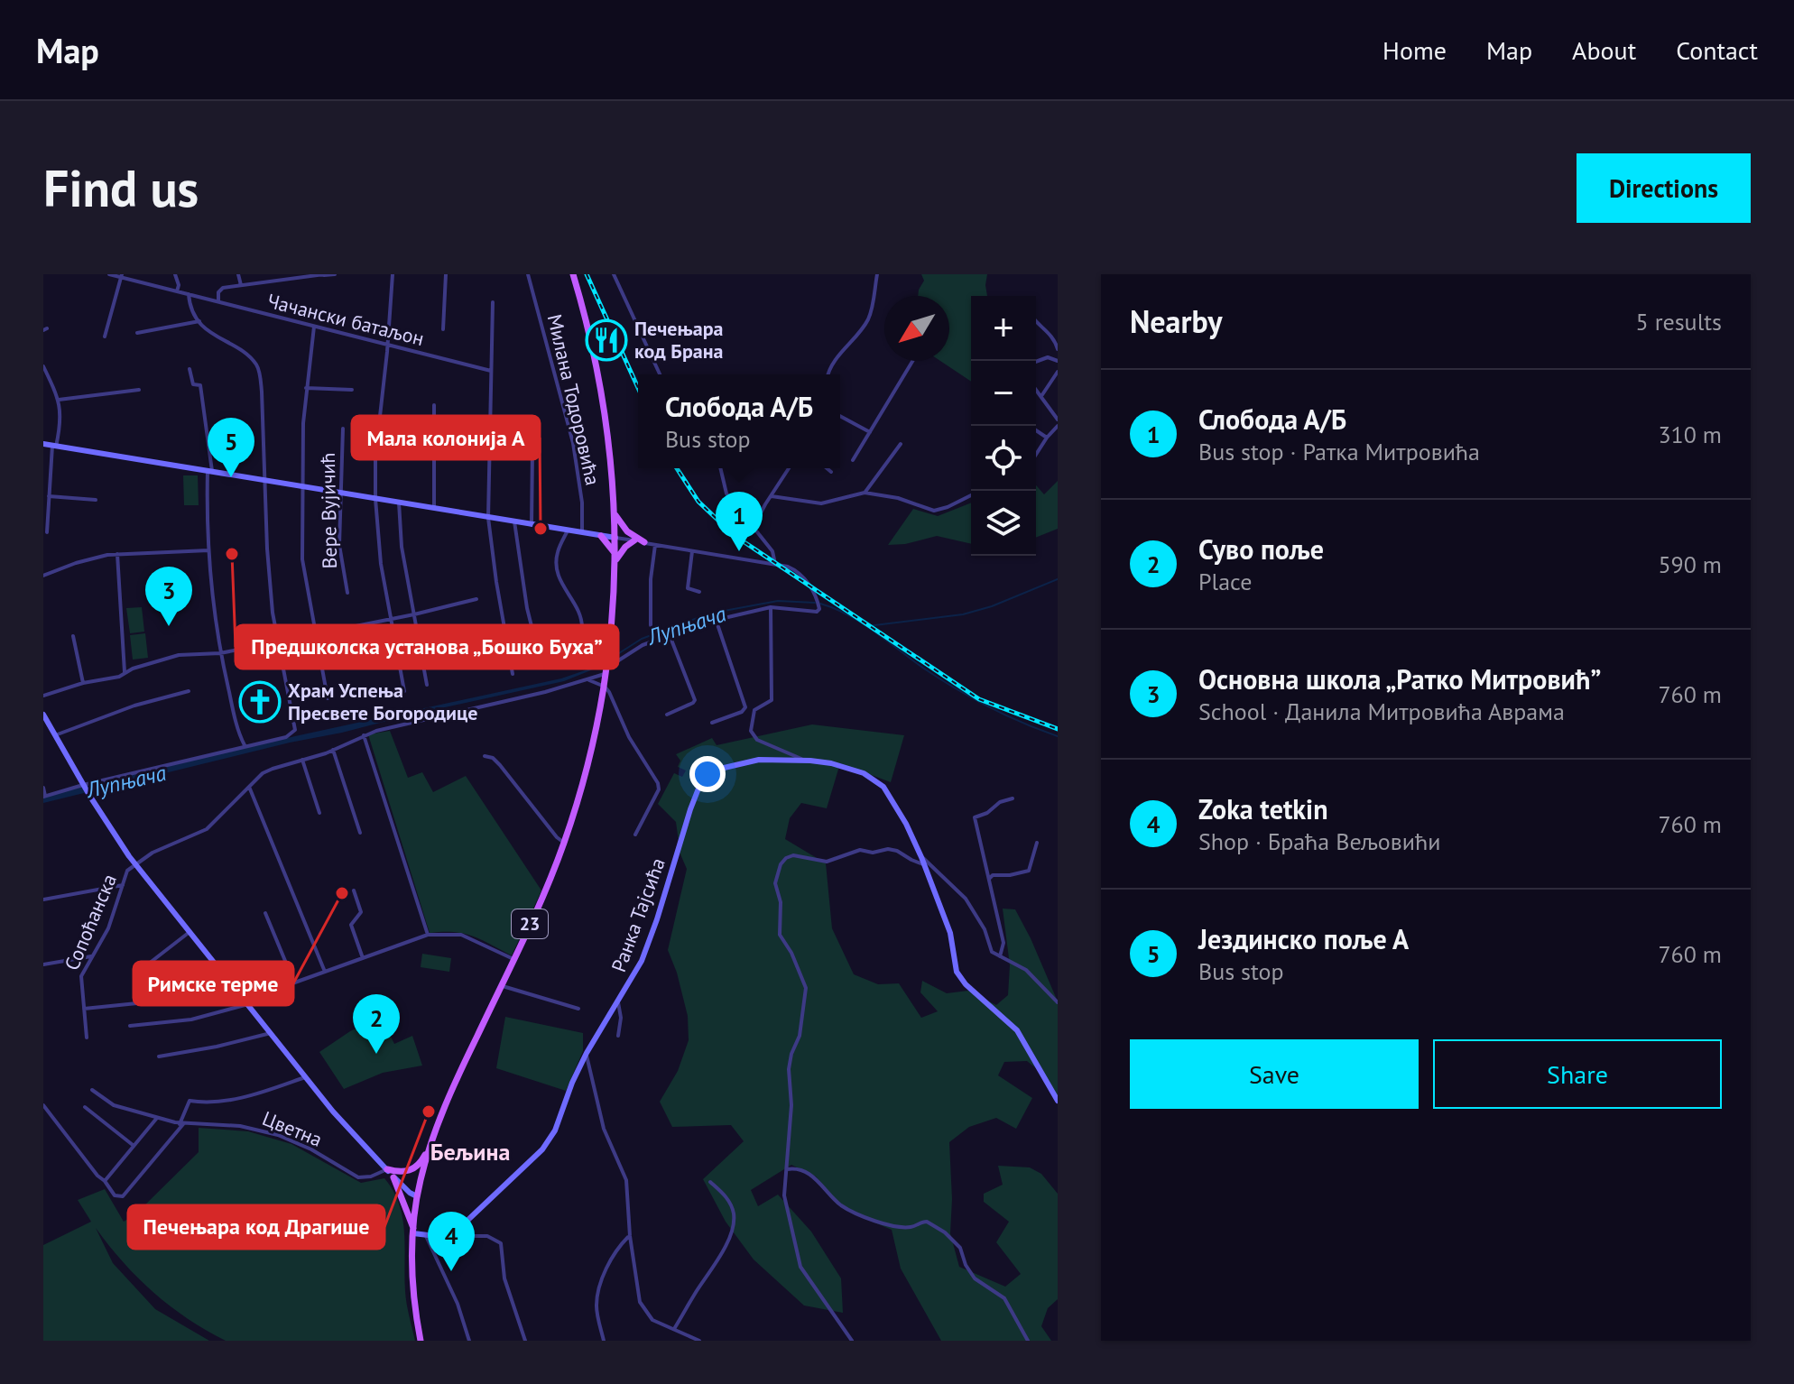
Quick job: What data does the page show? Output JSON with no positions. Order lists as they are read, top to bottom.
{
  "streets": {
    "main road": ["23"],
    "street": [
      "Чачански батаљон",
      "Милана Тодоровића",
      "Вере Вујичић",
      "Ранка Тајсића",
      "Сопоћанска",
      "Цветна"
    ]
  },
  "districts": ["Бељина"],
  "water": ["Лупњача"],
  "places": {
    "restaurant": ["Печењара код Брана"],
    "other": [
      "Мала колонија А",
      "Предшколска установа „Бошко Буха”",
      "Римске терме",
      "Печењара код Драгише"
    ],
    "church": ["Храм Успења Пресвете Богородице"]
  },
  "north": "bottom left",
  "page": {
    "header": "Map",
    "nav": [
      "Home",
      "Map",
      "About",
      "Contact"
    ],
    "buttons": [
      "Directions",
      ["Save", "Share"]
    ],
    "title": "Find us",
    "heading": ["Nearby", "5 results"],
    "map_buttons": ["+", "−"],
    "list": [
      {
        "mark": "1",
        "name": "Слобода А/Б",
        "note": "Bus stop · Ратка Митровића",
        "value": "310 m"
      },
      {
        "mark": "2",
        "name": "Суво поље",
        "note": "Place",
        "value": "590 m"
      },
      {
        "mark": "3",
        "name": "Основна школа „Ратко Митровић”",
        "note": "School · Данила Митровића Аврама",
        "value": "760 m"
      },
      {
        "mark": "4",
        "name": "Zoka tetkin",
        "note": "Shop · Браћа Вељовићи",
        "value": "760 m"
      },
      {
        "mark": "5",
        "name": "Јездинско поље А",
        "note": "Bus stop",
        "value": "760 m"
      }
    ],
    "popup": ["Слобода А/Б", "Bus stop"],
    "pins": [
      "5",
      "1",
      "3",
      "2",
      "4"
    ]
  }
}
